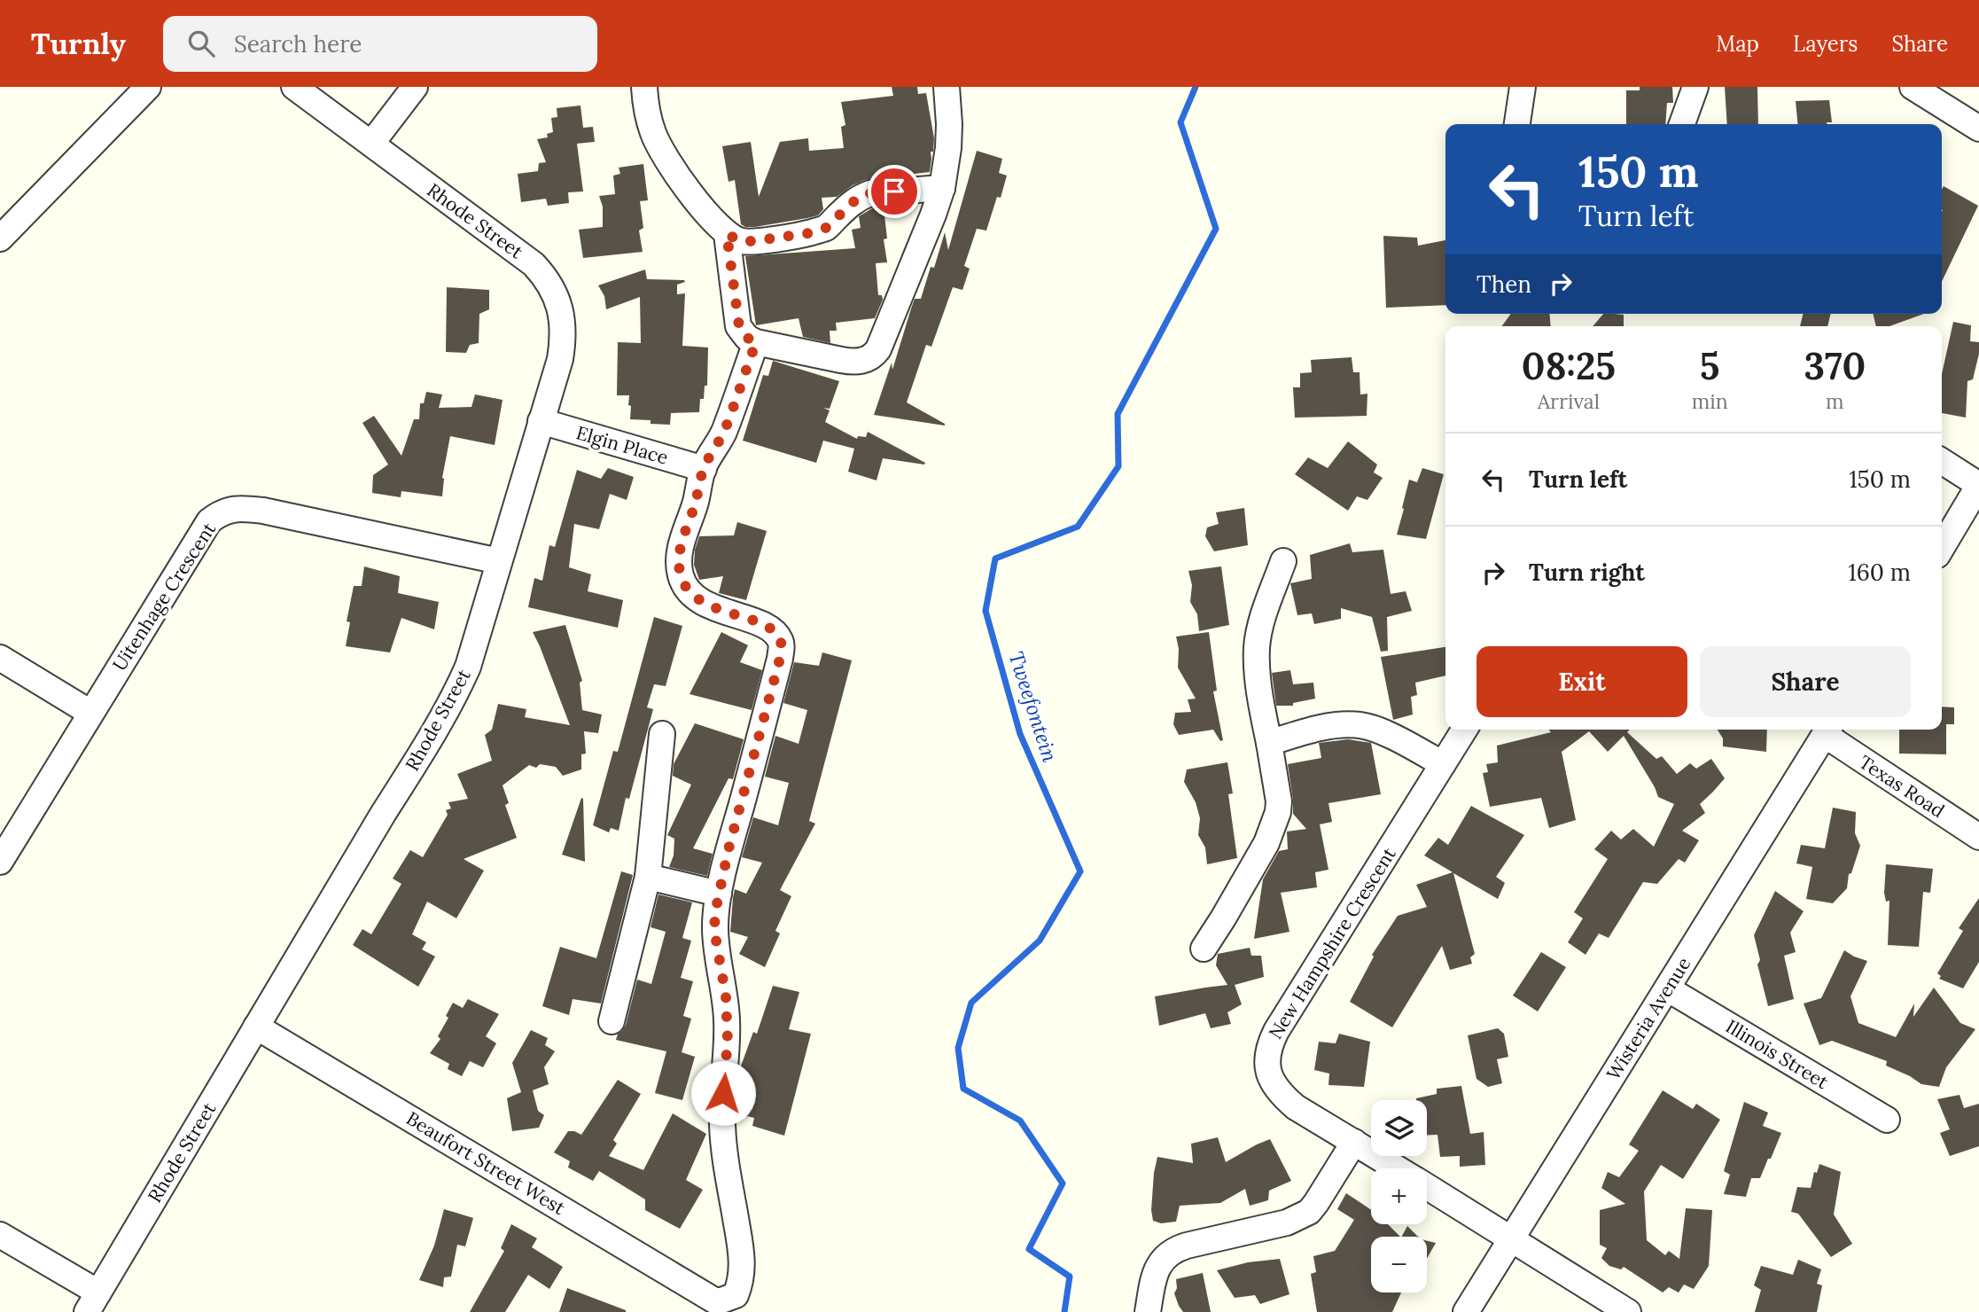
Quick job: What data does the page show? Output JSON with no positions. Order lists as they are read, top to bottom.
{
  "streets": {
    "street": [
      "Rhode Street",
      "Elgin Place",
      "Uitenhage Crescent",
      "Texas Road",
      "New Hampshire Crescent",
      "Wisteria Avenue",
      "Illinois Street",
      "Beaufort Street West"
    ]
  },
  "crossings": [
    ["Rhode Street", "Elgin Place"],
    ["Rhode Street", "Uitenhage Crescent"],
    ["Rhode Street", "Beaufort Street West"],
    ["Texas Road", "Wisteria Avenue"],
    ["New Hampshire Crescent", "Wisteria Avenue"],
    ["Wisteria Avenue", "Illinois Street"]
  ],
  "water": ["Tweefontein"],
  "page": {
    "header": "Turnly",
    "search": "Search here",
    "nav": ["Map", "Layers", "Share"],
    "turn": ["150 m", "Turn left"],
    "then": "Then",
    "eta": [
      "08:25",
      "Arrival",
      "5",
      "min",
      "370",
      "m"
    ],
    "list": [
      {
        "name": "Turn left",
        "value": "150 m"
      },
      {
        "name": "Turn right",
        "value": "160 m"
      }
    ],
    "buttons": ["Exit", "Share"],
    "map_buttons": ["+", "−"]
  }
}
